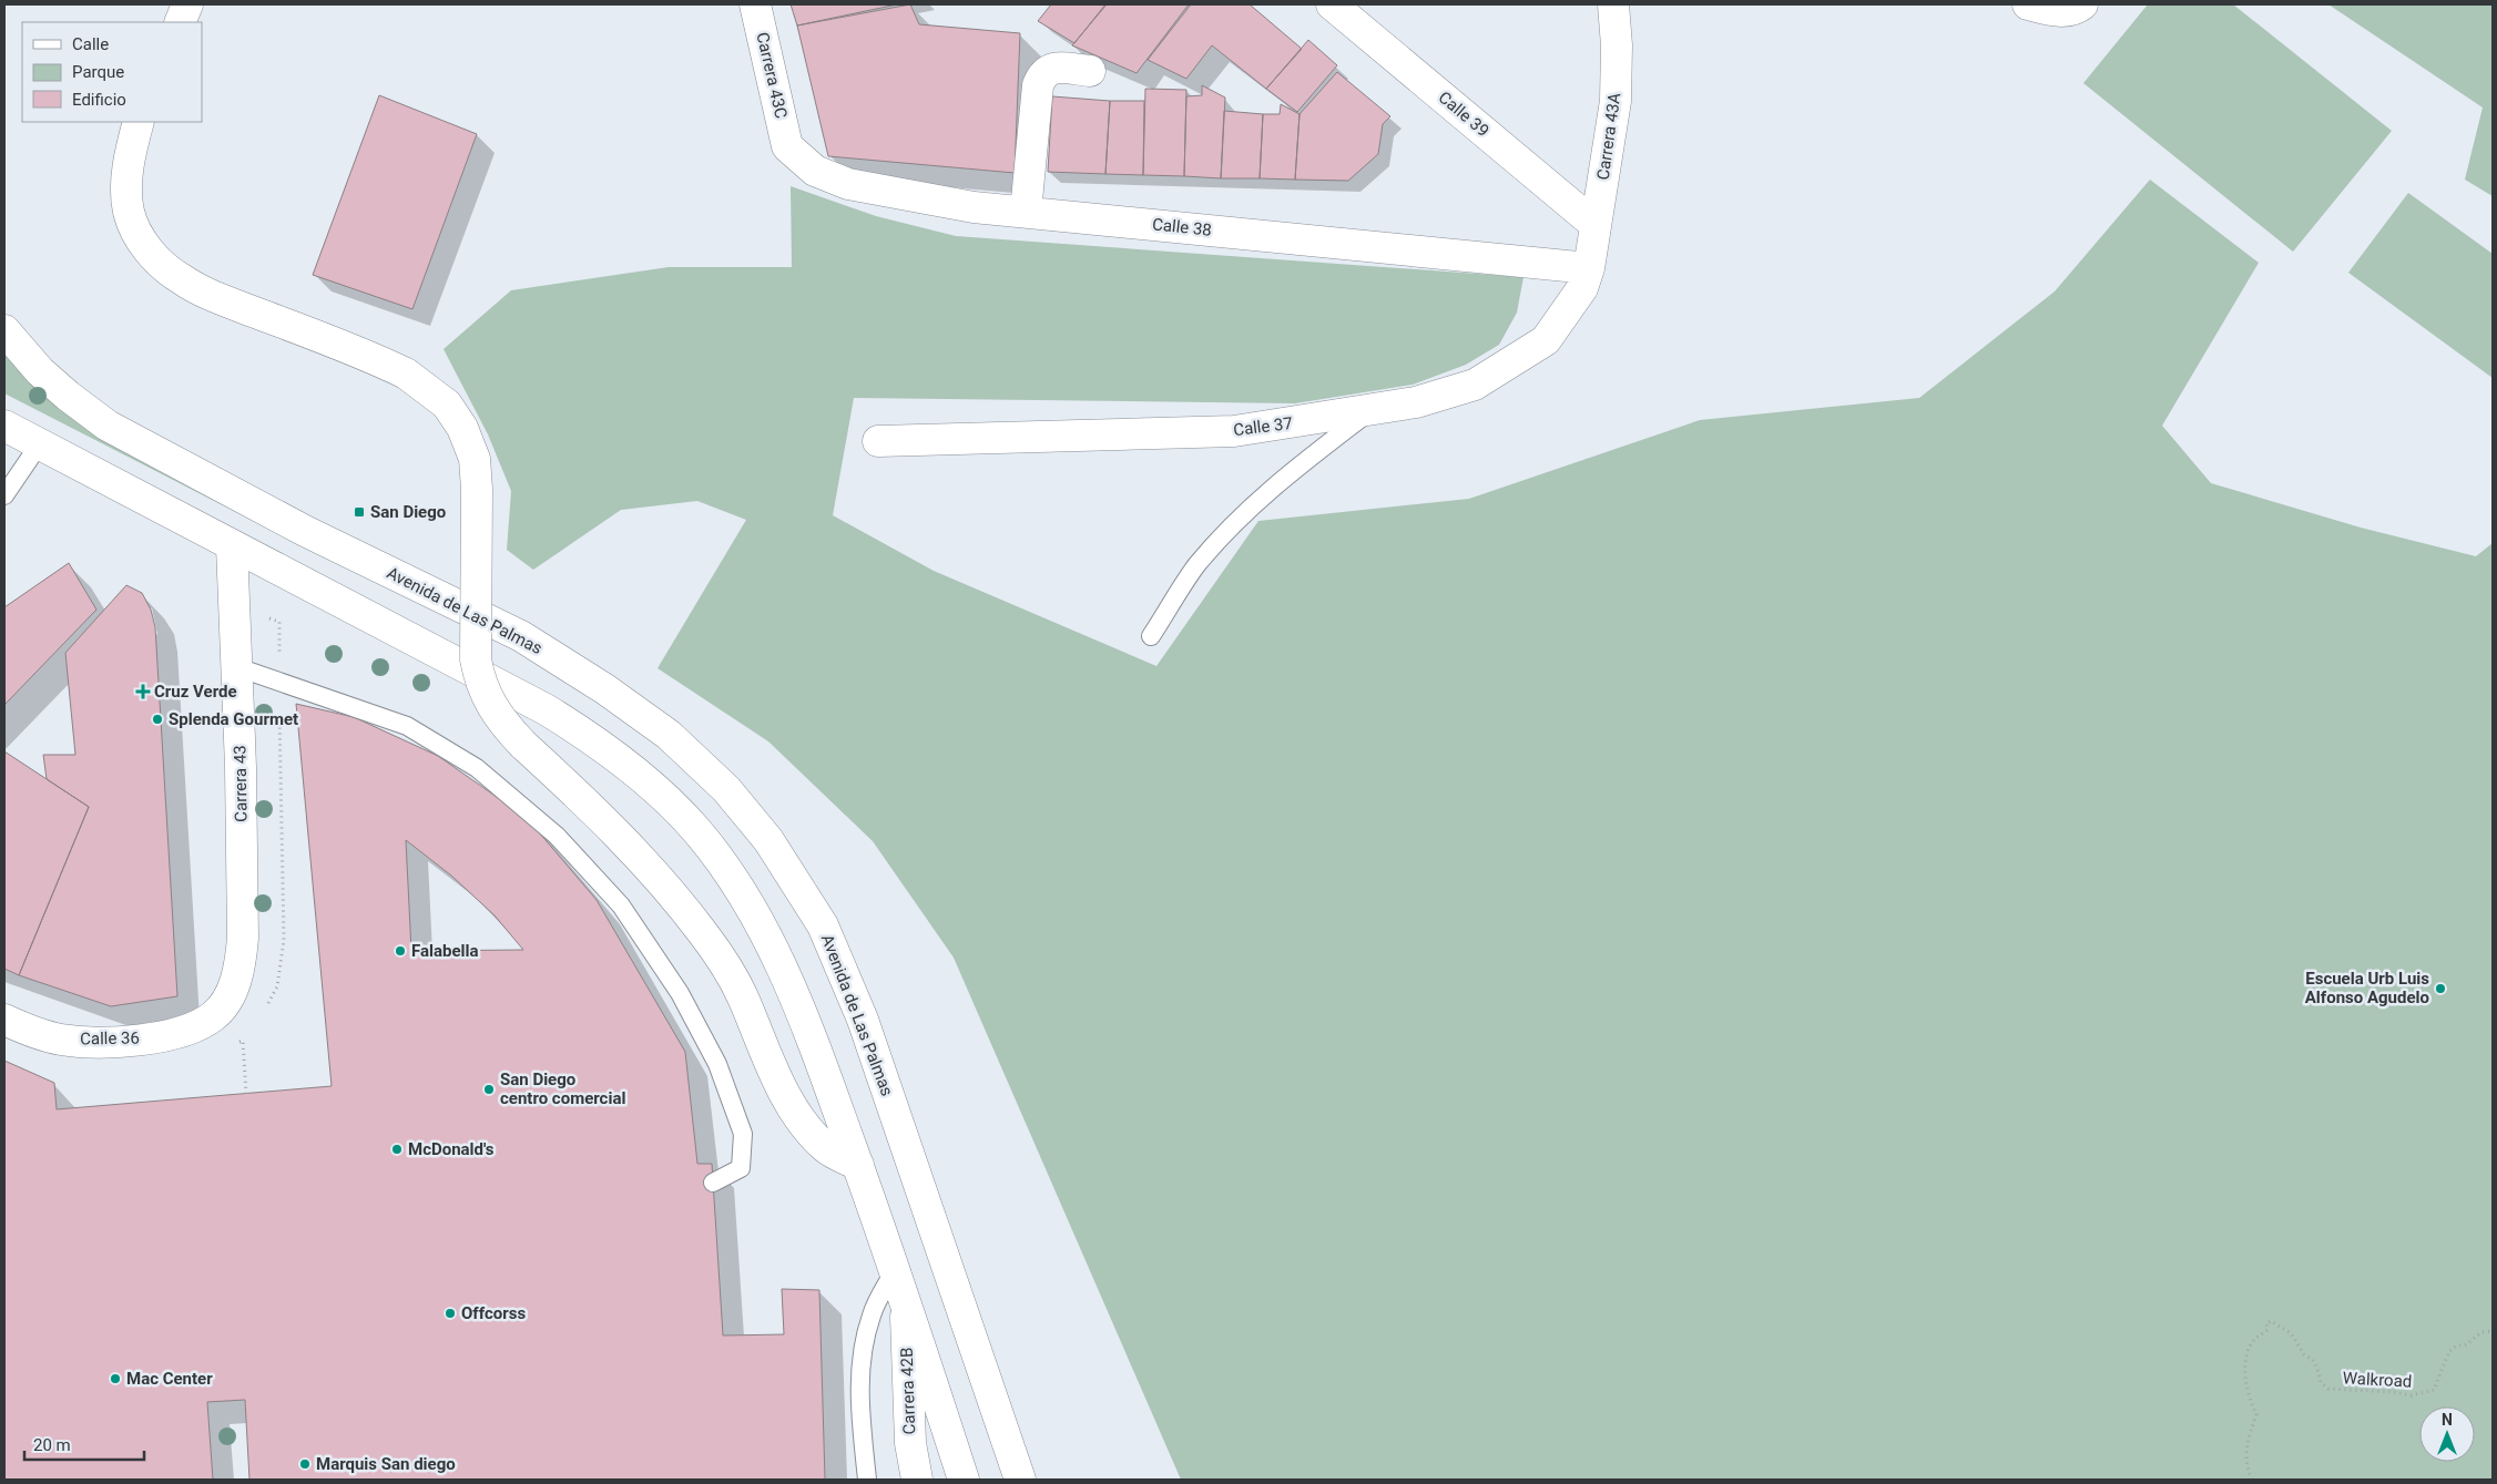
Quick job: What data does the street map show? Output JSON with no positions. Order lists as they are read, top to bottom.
{
  "streets": {
    "main road": [
      "Carrera 43C",
      "Calle 39",
      "Carrera 43A",
      "Calle 38",
      "Calle 37",
      "Avenida de Las Palmas",
      "Carrera 43",
      "Calle 36",
      "Carrera 42B"
    ],
    "path": ["Walkroad"]
  },
  "crossings": [
    ["Carrera 43C", "Calle 38"],
    ["Calle 39", "Carrera 43A"],
    ["Carrera 43A", "Calle 38"],
    ["Carrera 43A", "Calle 37"],
    ["Calle 38", "Calle 37"],
    ["Carrera 43", "Calle 36"]
  ],
  "places": {
    "transit": ["San Diego"],
    "health": ["Cruz Verde"],
    "other": [
      "Splenda Gourmet",
      "Falabella",
      "Escuela Urb Luis Alfonso Agudelo",
      "San Diego centro comercial",
      "McDonald's",
      "Offcorss",
      "Mac Center",
      "Marquis San diego"
    ]
  },
  "legend": ["Calle", "Parque", "Edificio"],
  "scale_bar": "20 m",
  "north": "top"
}
